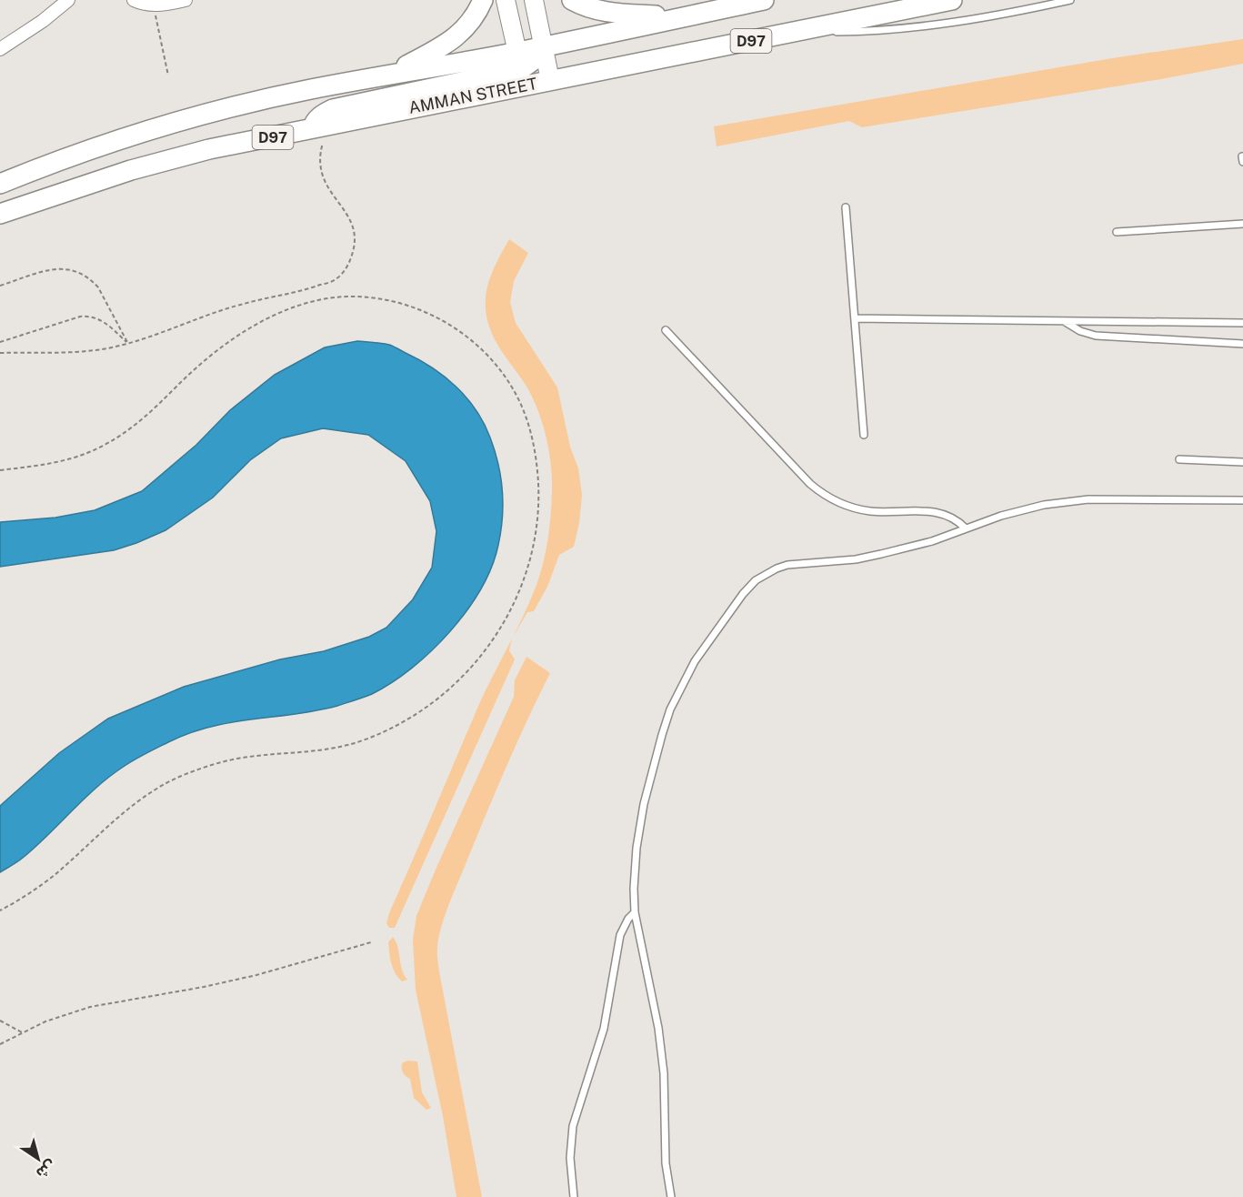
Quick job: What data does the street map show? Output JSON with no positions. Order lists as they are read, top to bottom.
{
  "streets": {
    "main road": ["D97", "AMMAN STREET"]
  },
  "north": "bottom right"
}
